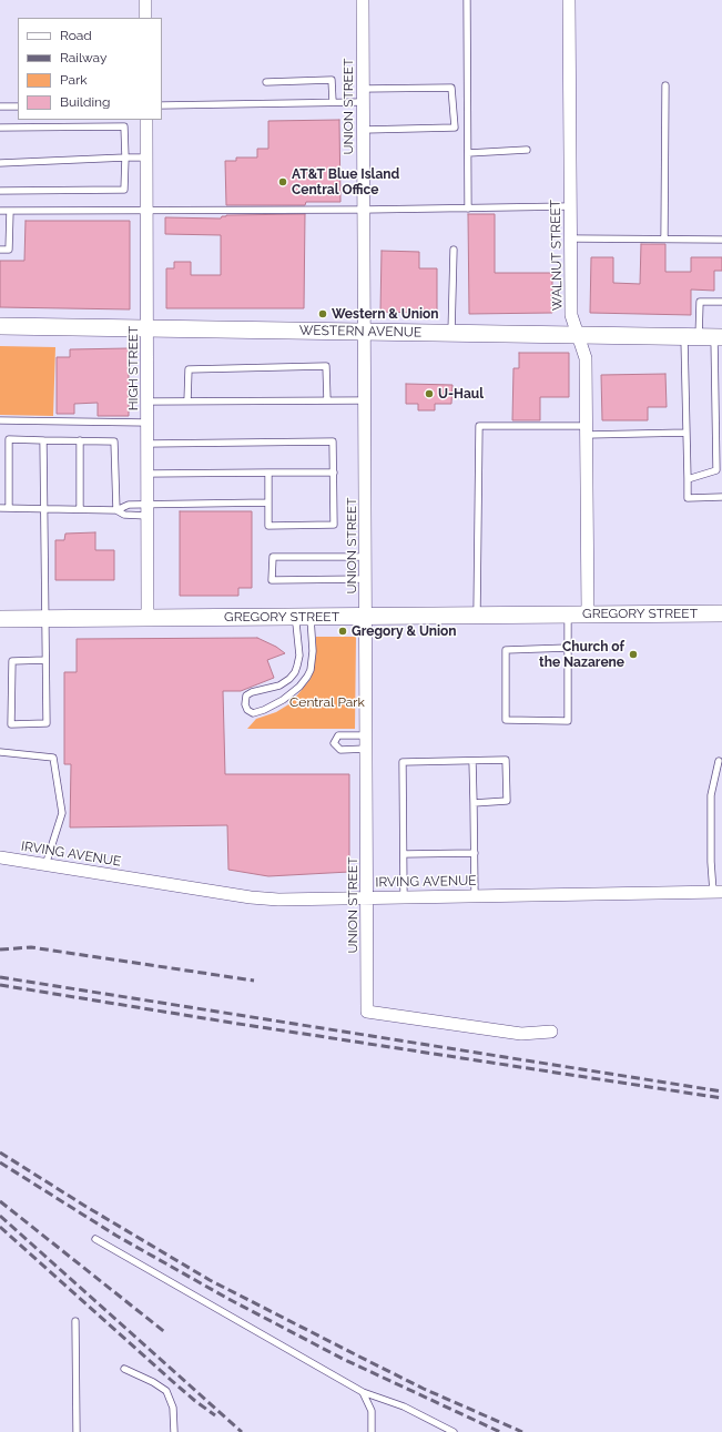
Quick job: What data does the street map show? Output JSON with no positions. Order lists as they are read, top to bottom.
{
  "streets": {
    "main road": ["WESTERN AVENUE", "GREGORY STREET"],
    "street": [
      "UNION STREET",
      "WALNUT STREET",
      "HIGH STREET",
      "IRVING AVENUE"
    ]
  },
  "crossings": [
    ["UNION STREET", "WESTERN AVENUE"],
    ["UNION STREET", "GREGORY STREET"],
    ["UNION STREET", "IRVING AVENUE"],
    ["WALNUT STREET", "WESTERN AVENUE"],
    ["WALNUT STREET", "GREGORY STREET"],
    ["WESTERN AVENUE", "HIGH STREET"],
    ["HIGH STREET", "GREGORY STREET"]
  ],
  "parks": ["Central Park"],
  "places": [
    "AT&T Blue Island Central Office",
    "Western & Union",
    "U-Haul",
    "Gregory & Union",
    "Church of the Nazarene"
  ],
  "legend": [
    "Road",
    "Railway",
    "Park",
    "Building"
  ]
}
